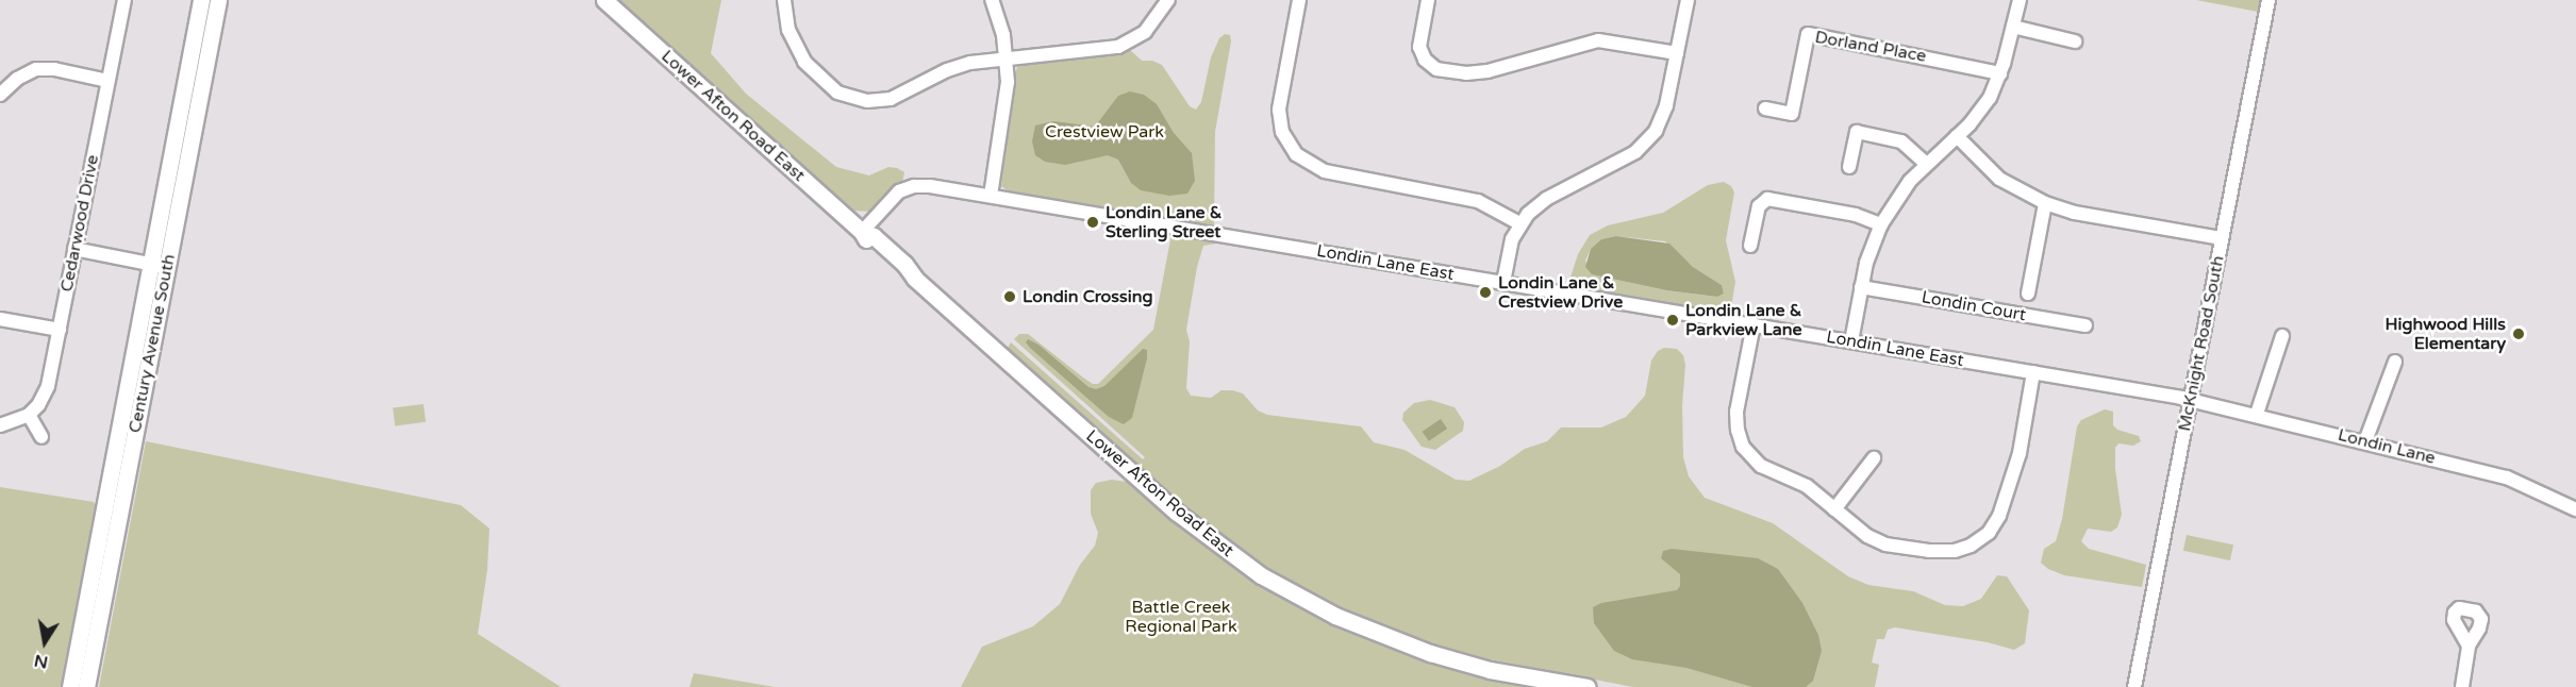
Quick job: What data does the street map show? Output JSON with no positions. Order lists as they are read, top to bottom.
{
  "streets": {
    "main road": ["Lower Afton Road East", "Century Avenue South"],
    "street": [
      "Dorland Place",
      "Cedarwood Drive",
      "Londin Lane East",
      "Londin Court",
      "McKnight Road South",
      "Londin Lane"
    ]
  },
  "crossings": [
    ["Lower Afton Road East", "Londin Lane East"],
    ["Londin Lane East", "McKnight Road South"],
    ["Londin Lane East", "Londin Lane"],
    ["McKnight Road South", "Londin Lane"]
  ],
  "parks": ["Crestview Park", "Battle Creek Regional Park"],
  "places": [
    "Londin Lane & Sterling Street",
    "Londin Lane & Crestview Drive",
    "Londin Crossing",
    "Londin Lane & Parkview Lane",
    "Highwood Hills Elementary"
  ],
  "north": "bottom"
}
